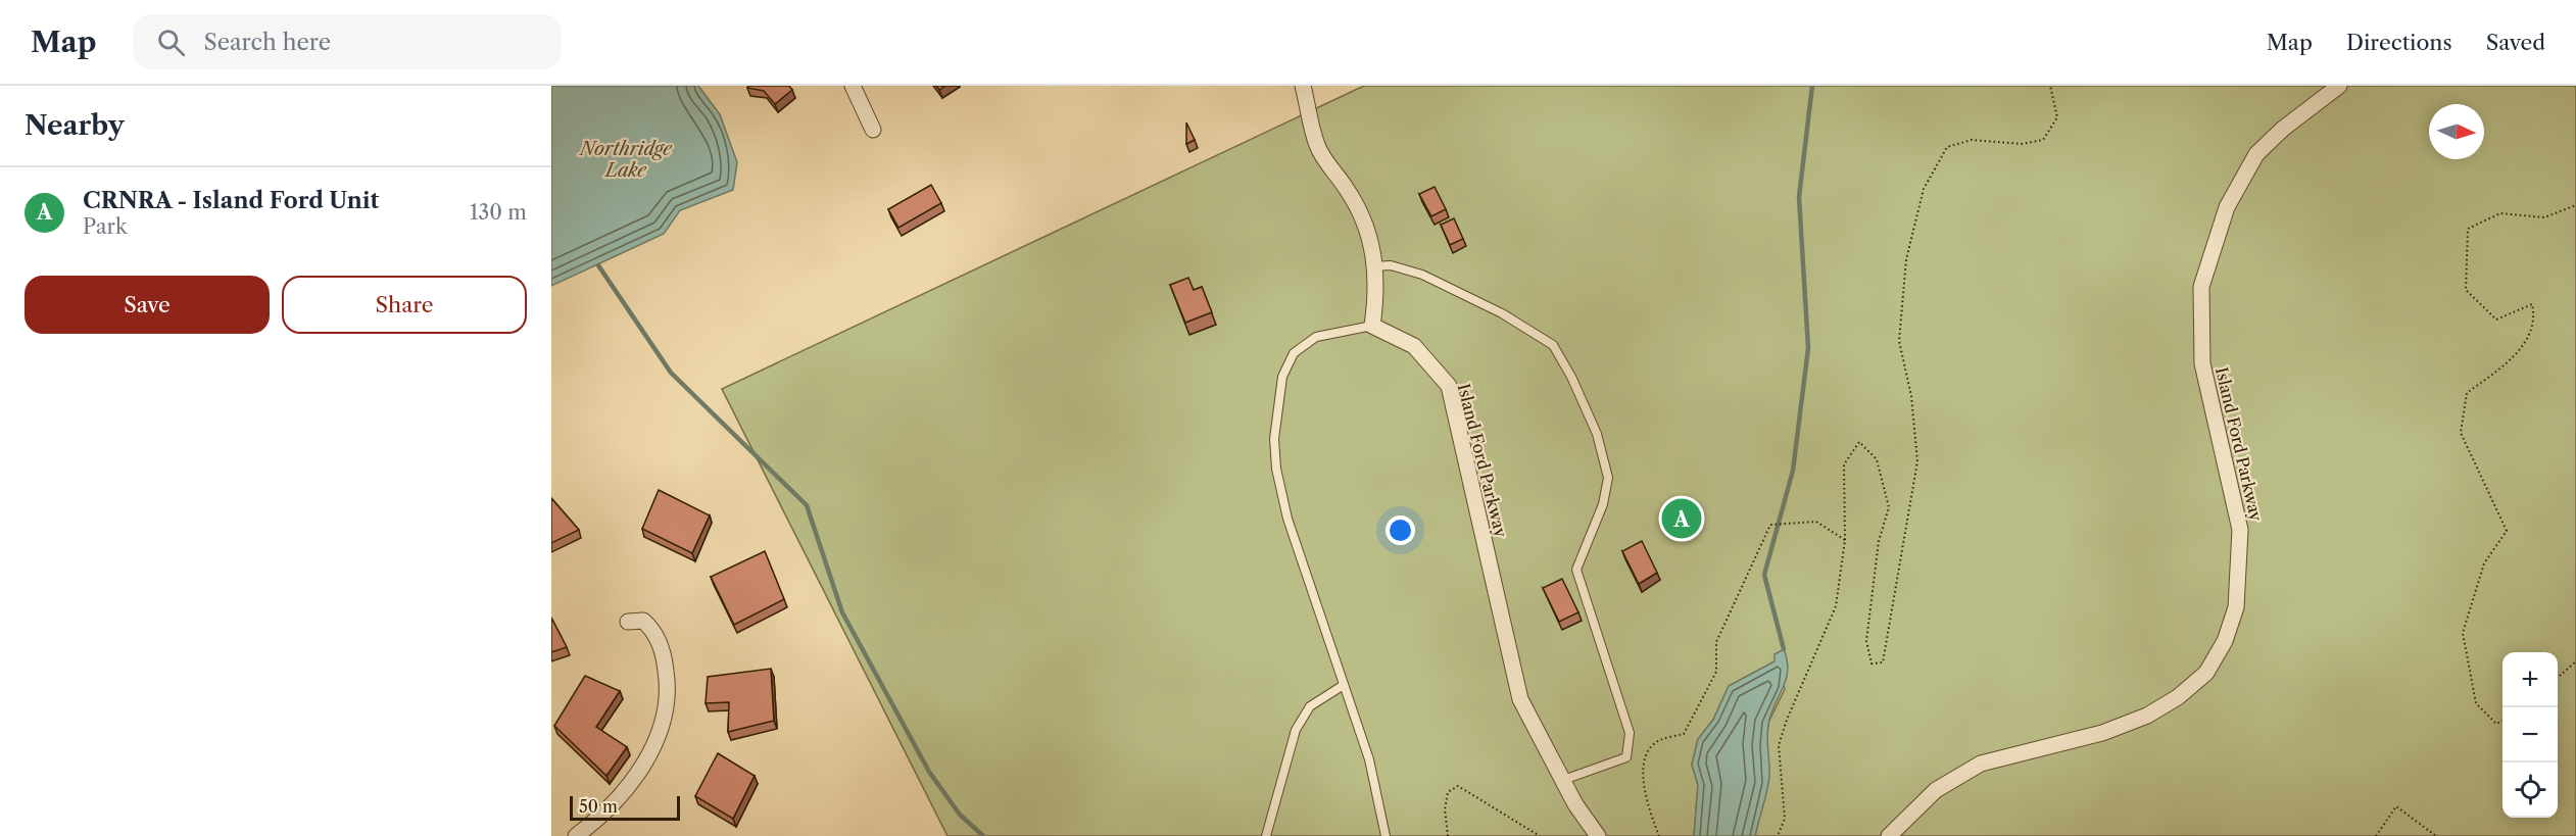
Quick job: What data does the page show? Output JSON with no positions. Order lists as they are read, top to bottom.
{
  "streets": {
    "street": ["Island Ford Parkway"]
  },
  "water": ["Northridge Lake"],
  "scale_bar": "50 m",
  "north": "right",
  "page": {
    "header": "Map",
    "search": "Search here",
    "nav": ["Map", "Directions", "Saved"],
    "heading": "Nearby",
    "list": [
      {
        "mark": "A",
        "name": "CRNRA - Island Ford Unit",
        "note": "Park",
        "value": "130 m"
      }
    ],
    "buttons": ["Save", "Share"],
    "pins": "A",
    "map_buttons": ["+", "−"],
    "scale": "50 m"
  }
}
